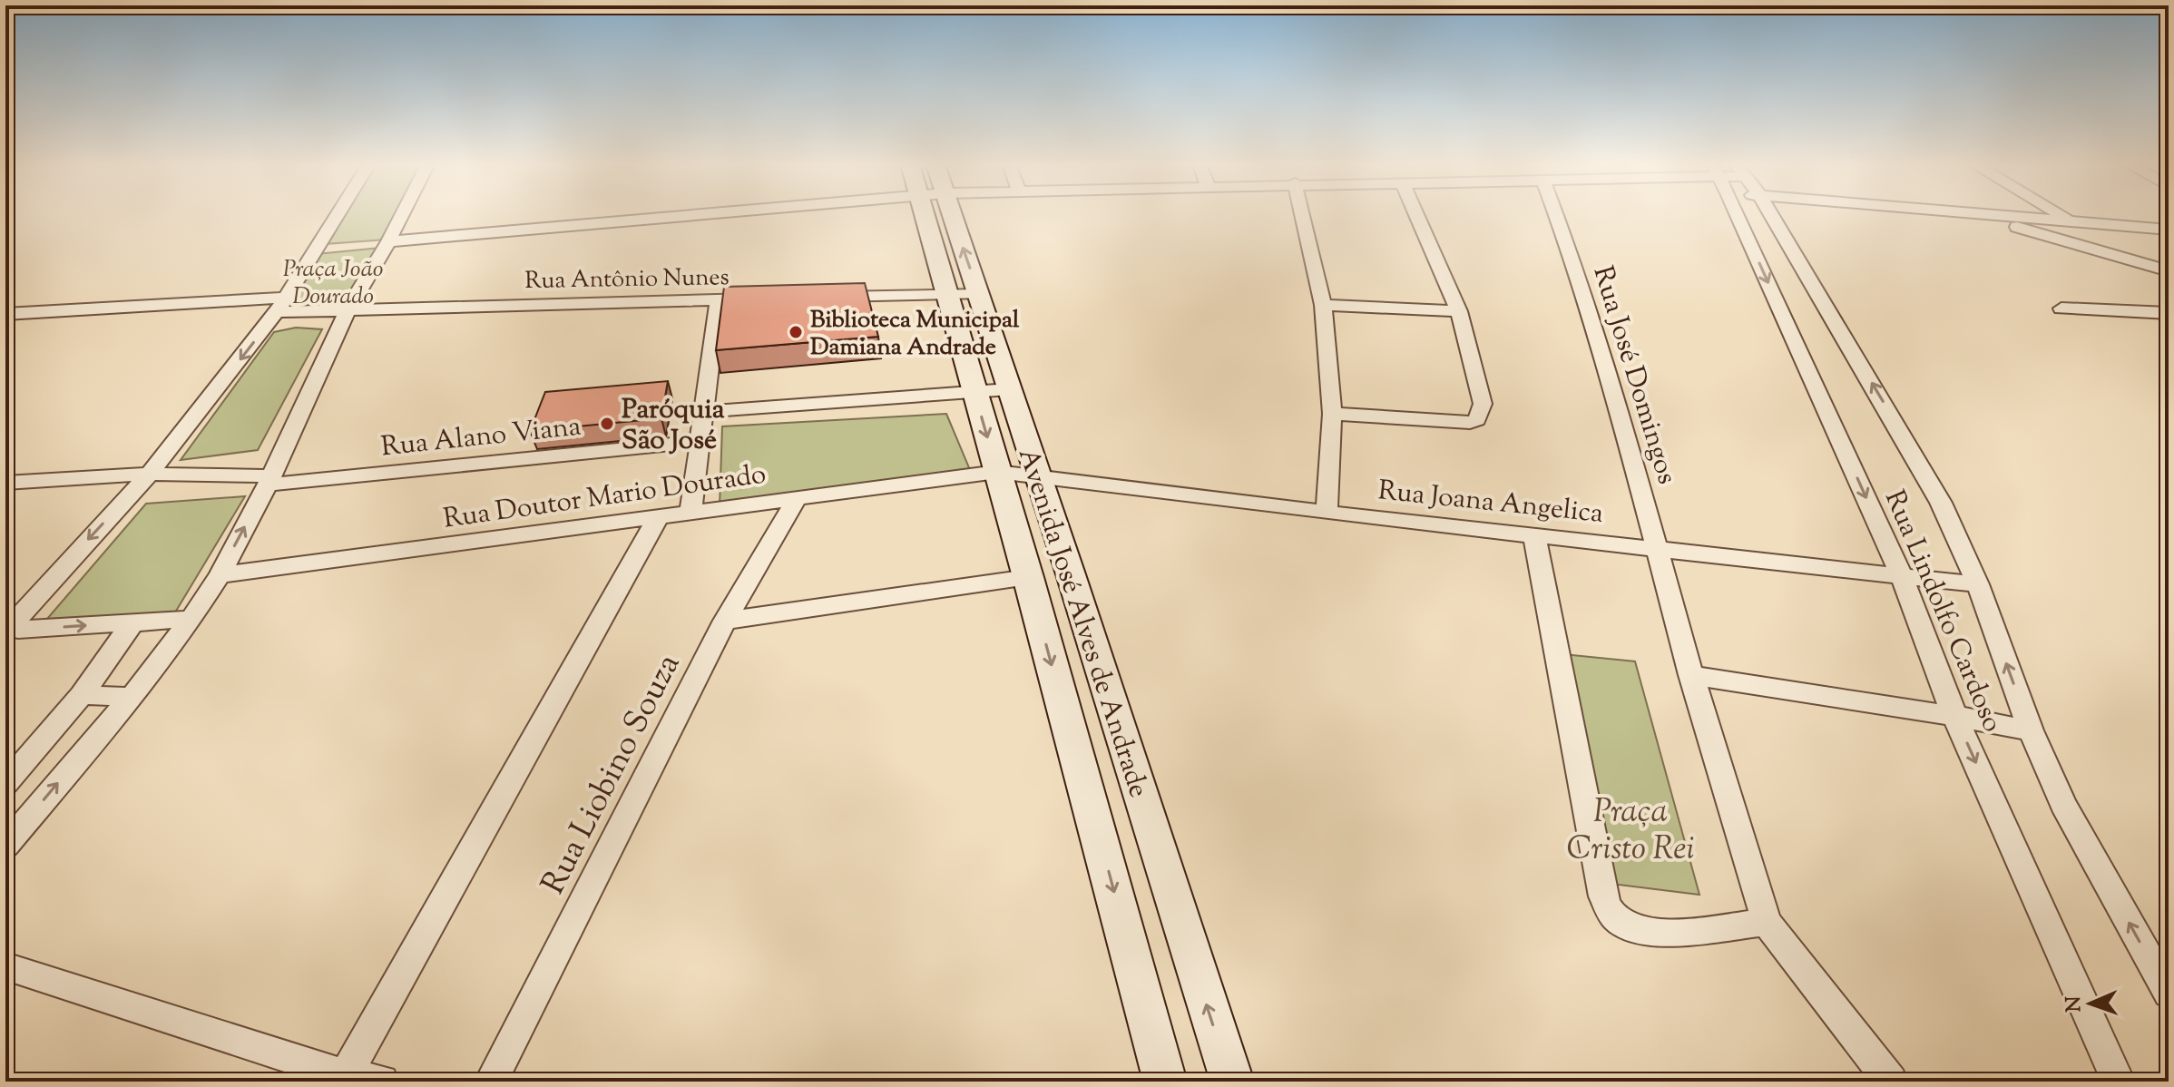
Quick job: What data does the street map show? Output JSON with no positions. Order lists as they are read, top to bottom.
{
  "streets": {
    "main road": ["Avenida José Alves de Andrade"],
    "street": [
      "Rua Antônio Nunes",
      "Rua José Domingos",
      "Rua Alano Viana",
      "Rua Doutor Mario Dourado",
      "Rua Joana Angelica",
      "Rua Lindolfo Cardoso",
      "Rua Liobino Souza"
    ]
  },
  "crossings": [
    ["Rua José Domingos", "Rua Joana Angelica"],
    ["Rua Doutor Mario Dourado", "Rua Joana Angelica"],
    ["Rua Doutor Mario Dourado", "Avenida José Alves de Andrade"],
    ["Rua Doutor Mario Dourado", "Rua Liobino Souza"],
    ["Rua Joana Angelica", "Rua Lindolfo Cardoso"],
    ["Rua Joana Angelica", "Avenida José Alves de Andrade"]
  ],
  "parks": ["Praça João Dourado", "Praça Cristo Rei"],
  "places": ["Biblioteca Municipal Damiana Andrade", "Paróquia São José"],
  "north": "left"
}
